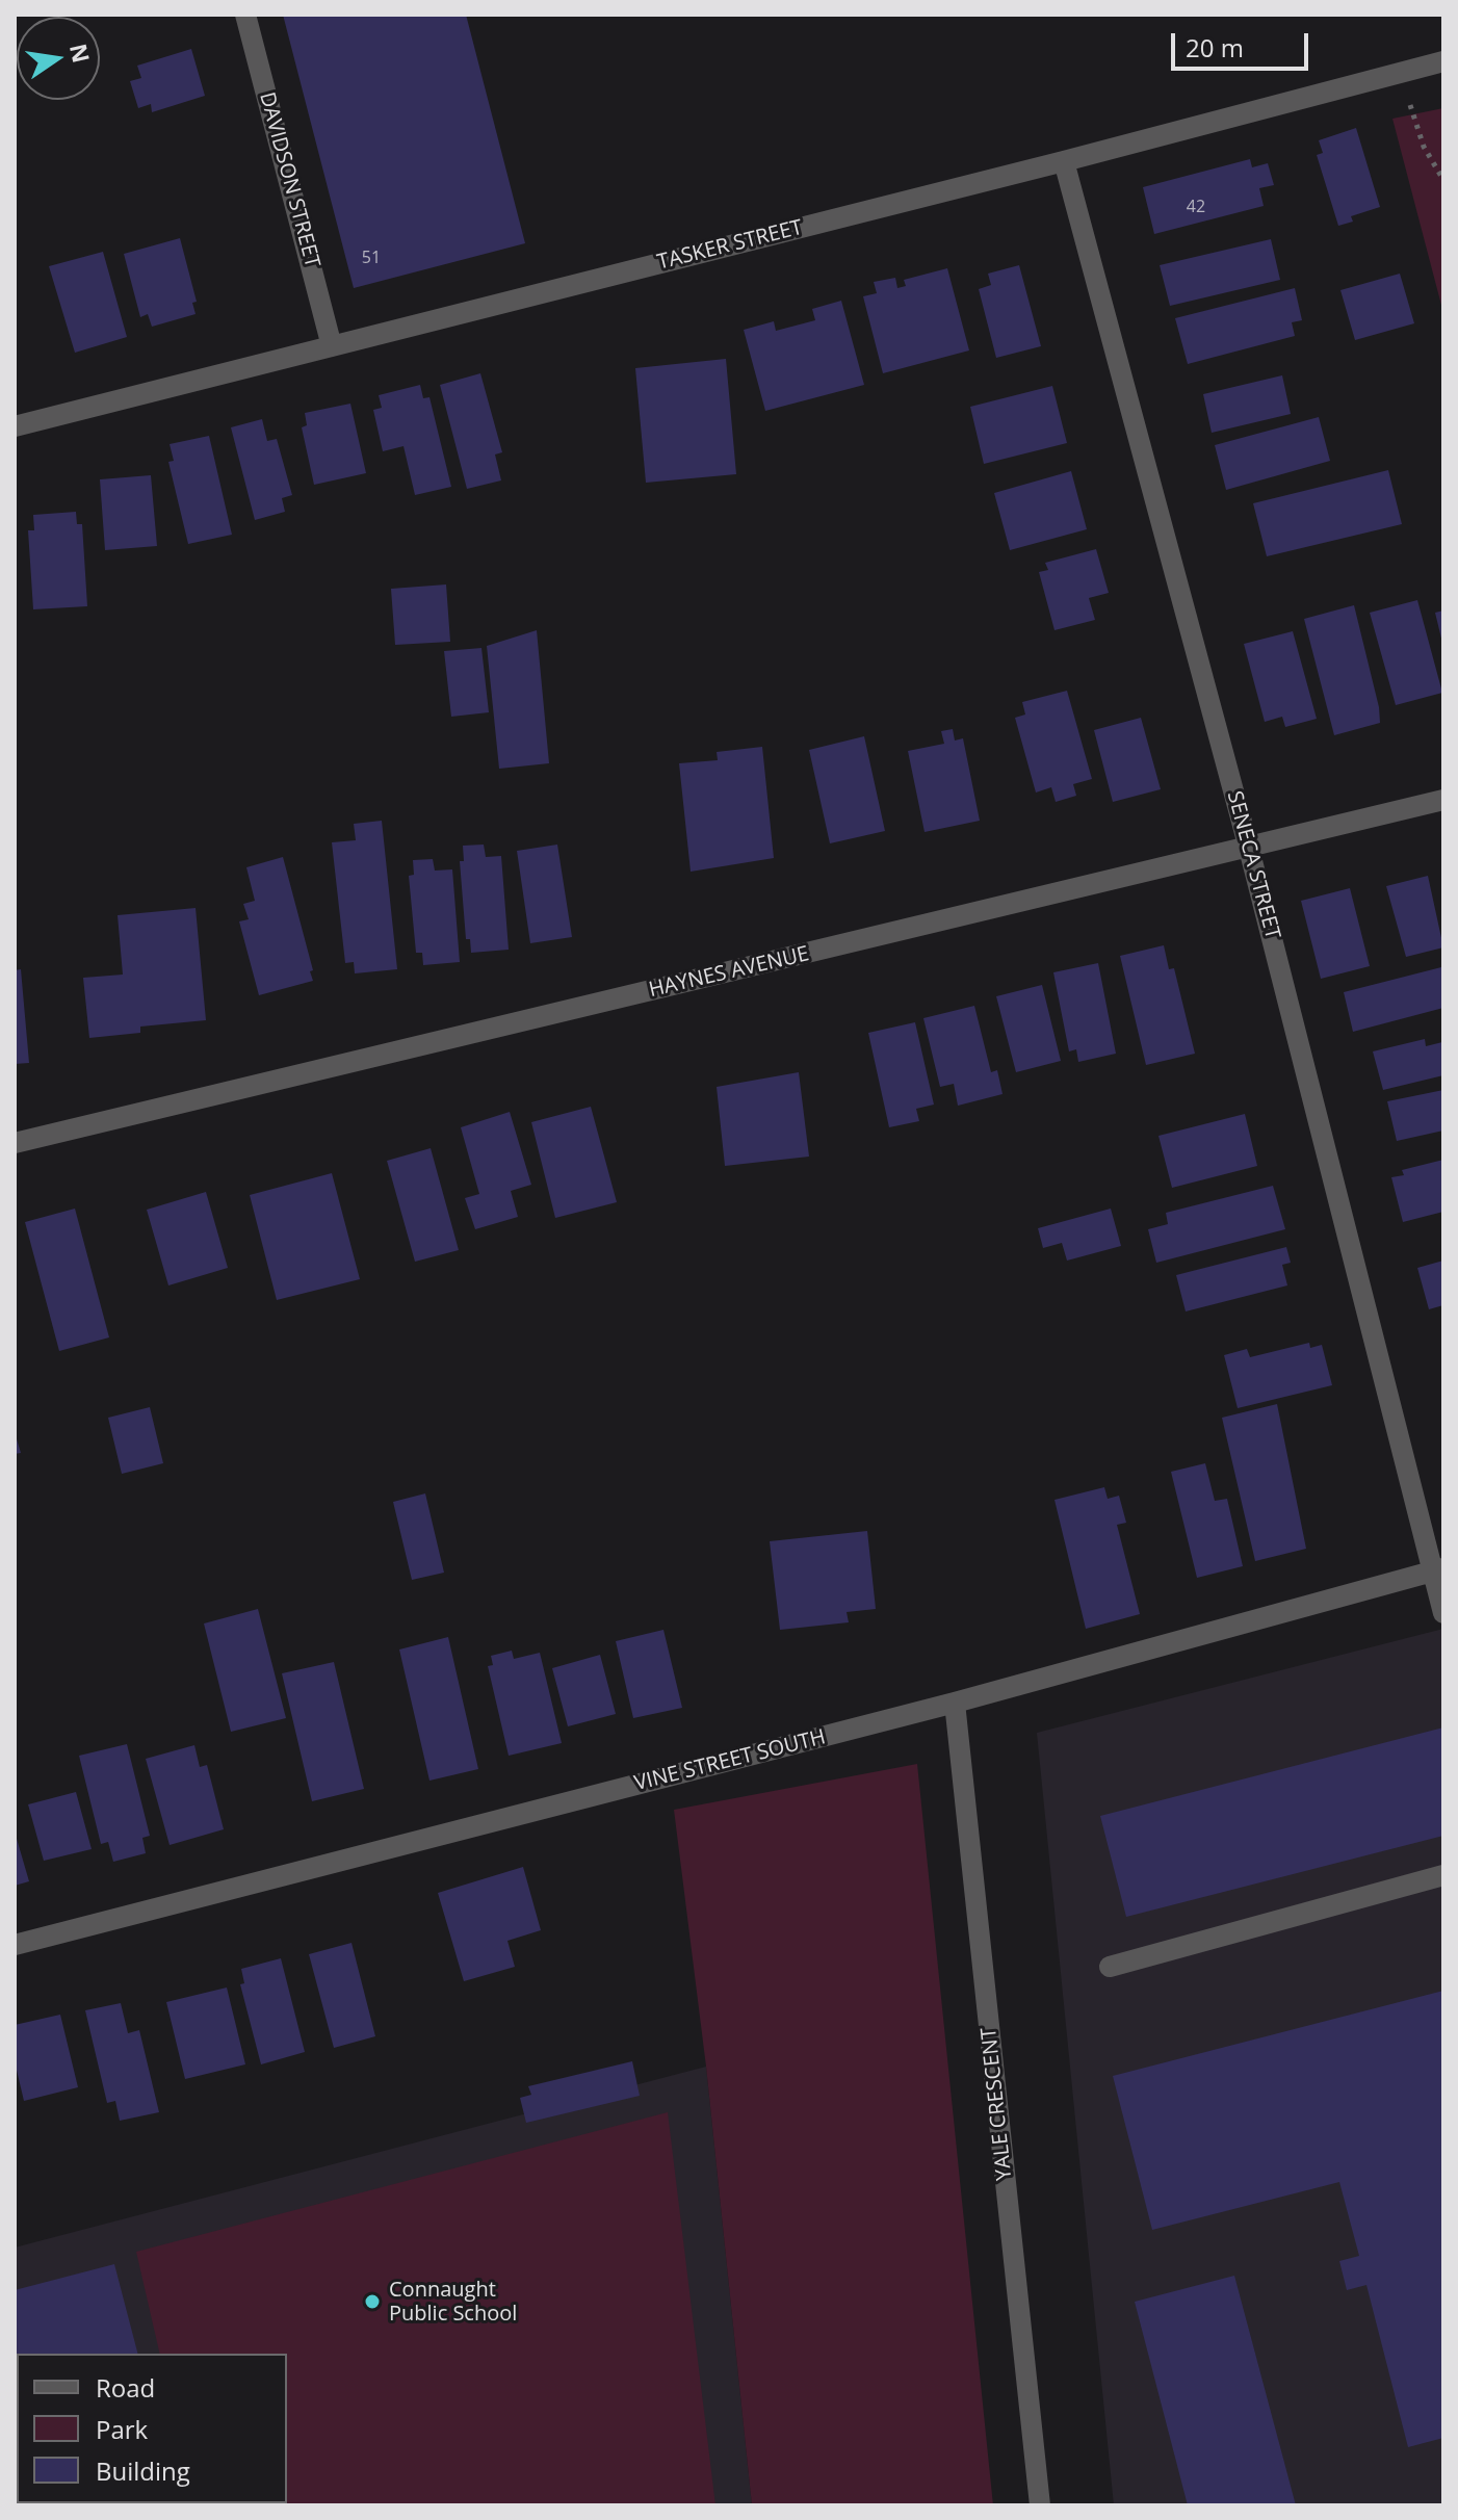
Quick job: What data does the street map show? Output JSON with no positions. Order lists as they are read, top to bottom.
{
  "streets": {
    "street": [
      "DAVIDSON STREET",
      "TASKER STREET",
      "SENECA STREET",
      "HAYNES AVENUE",
      "VINE STREET SOUTH",
      "YALE CRESCENT"
    ]
  },
  "crossings": [
    ["DAVIDSON STREET", "TASKER STREET"],
    ["TASKER STREET", "SENECA STREET"],
    ["SENECA STREET", "HAYNES AVENUE"],
    ["SENECA STREET", "VINE STREET SOUTH"],
    ["VINE STREET SOUTH", "YALE CRESCENT"]
  ],
  "places": ["Connaught Public School"],
  "house_numbers": ["42", "51"],
  "legend": ["Road", "Park", "Building"],
  "scale_bar": "20 m",
  "north": "right"
}
